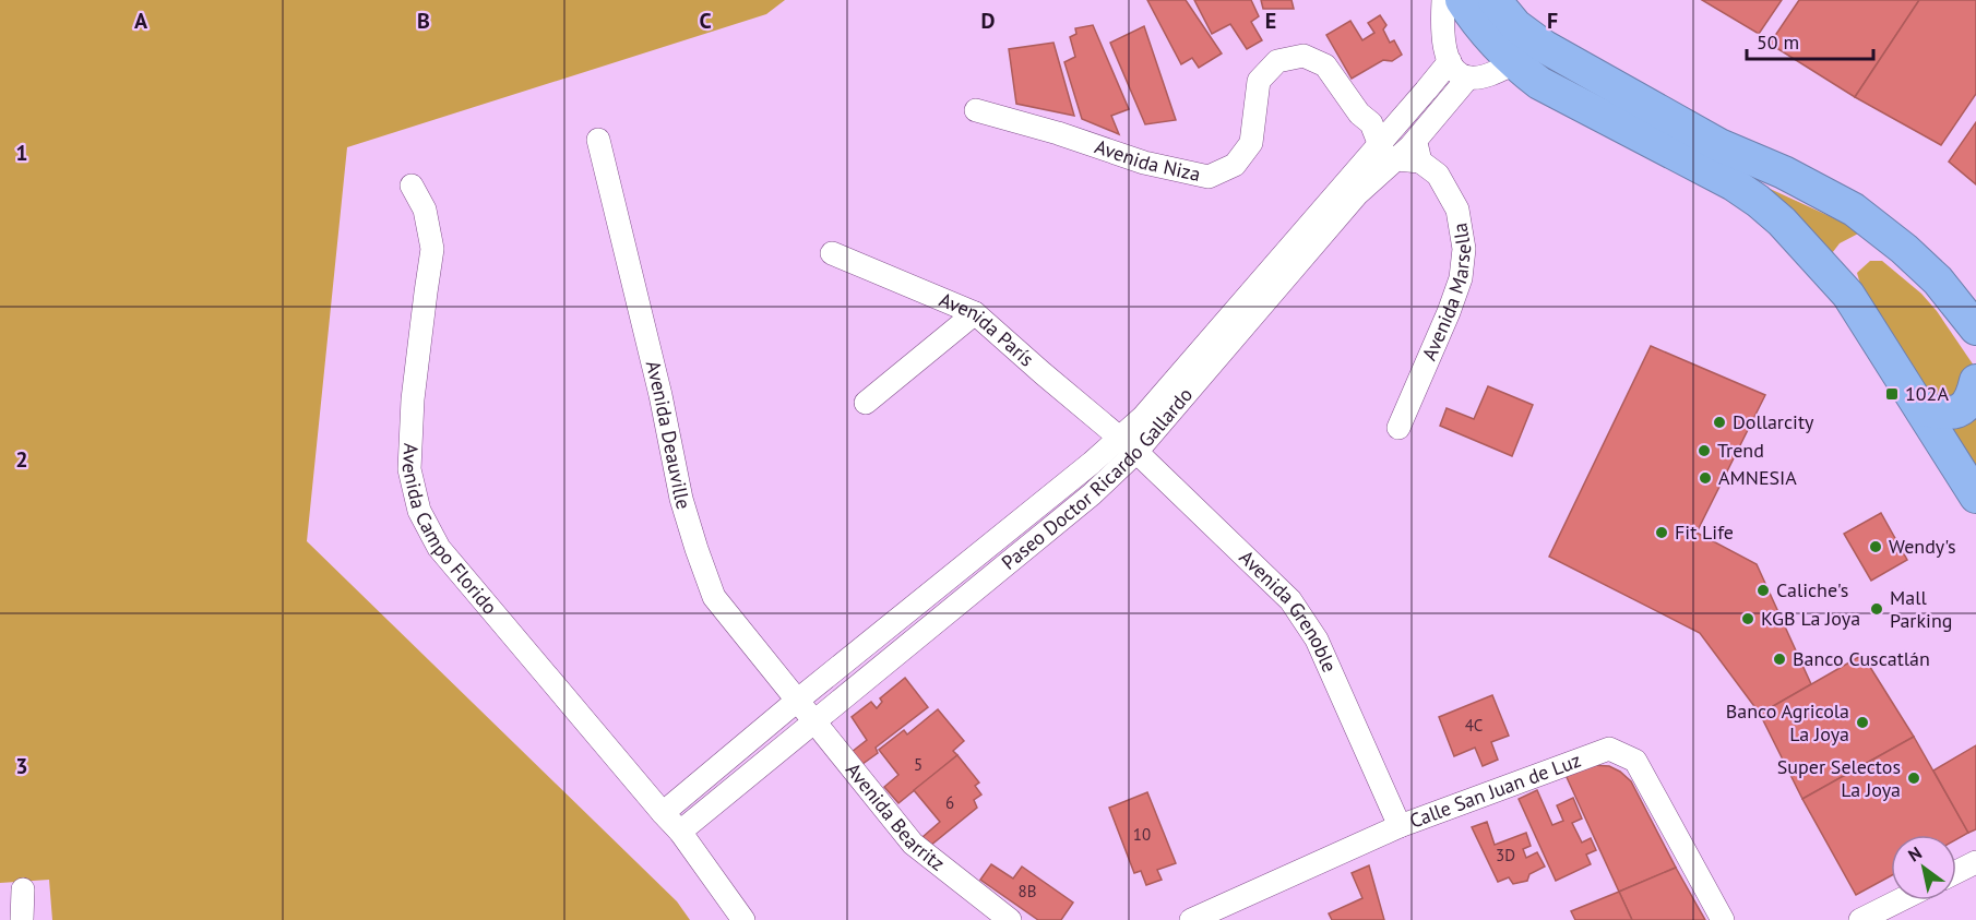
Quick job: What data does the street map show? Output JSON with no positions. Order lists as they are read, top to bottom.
{
  "streets": {
    "street": [
      "Avenida Niza",
      "Avenida Marsella",
      "Avenida París",
      "Avenida Deauville",
      "Paseo Doctor Ricardo Gallardo",
      "Avenida Campo Florido",
      "Avenida Grenoble",
      "Calle San Juan de Luz",
      "Avenida Bearritz"
    ]
  },
  "crossings": [
    ["Avenida Niza", "Avenida Marsella"],
    ["Avenida Niza", "Paseo Doctor Ricardo Gallardo"],
    ["Avenida París", "Paseo Doctor Ricardo Gallardo"],
    ["Avenida París", "Avenida Grenoble"],
    ["Avenida Deauville", "Paseo Doctor Ricardo Gallardo"],
    ["Avenida Deauville", "Avenida Bearritz"],
    ["Paseo Doctor Ricardo Gallardo", "Avenida Campo Florido"],
    ["Paseo Doctor Ricardo Gallardo", "Avenida Grenoble"],
    ["Paseo Doctor Ricardo Gallardo", "Avenida Bearritz"],
    ["Avenida Grenoble", "Calle San Juan de Luz"]
  ],
  "places": {
    "transit": ["102A"],
    "other": [
      "Dollarcity",
      "Trend",
      "AMNESIA",
      "Fit Life",
      "Wendy's",
      "Caliche's",
      "Mall Parking",
      "KGB La Joya",
      "Banco Cuscatlán",
      "Banco Agricola La Joya",
      "Super Selectos La Joya"
    ]
  },
  "house_numbers": [
    "4C",
    "5",
    "6",
    "10",
    "3D",
    "8B"
  ],
  "scale_bar": "50 m",
  "north": "top left",
  "grid": {
    "columns": [
      "A",
      "B",
      "C",
      "D",
      "E",
      "F"
    ],
    "rows": ["1", "2", "3"]
  }
}
